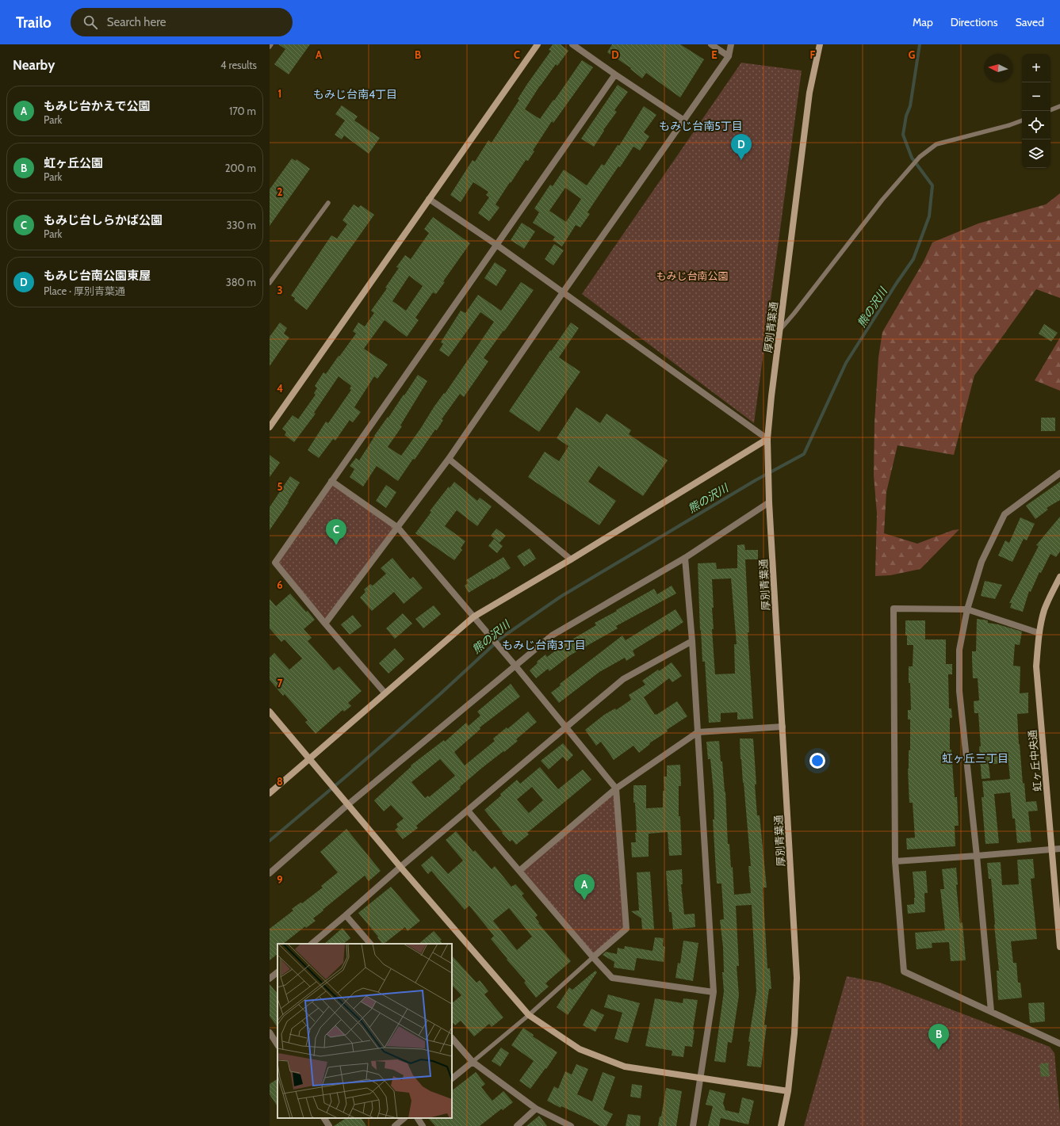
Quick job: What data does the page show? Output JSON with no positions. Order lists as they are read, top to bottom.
{
  "streets": {
    "street": ["厚別青葉通", "虹ヶ丘中央通"]
  },
  "districts": [
    "もみじ台南4丁目",
    "もみじ台南5丁目",
    "もみじ台南3丁目",
    "虹ヶ丘三丁目"
  ],
  "water": ["熊の沢川"],
  "parks": ["もみじ台南公園"],
  "north": "left",
  "page": {
    "header": "Trailo",
    "search": "Search here",
    "nav": ["Map", "Directions", "Saved"],
    "heading": ["Nearby", "4 results"],
    "map_buttons": ["+", "−"],
    "list": [
      {
        "mark": "A",
        "name": "もみじ台かえで公園",
        "note": "Park",
        "value": "170 m"
      },
      {
        "mark": "B",
        "name": "虹ヶ丘公園",
        "note": "Park",
        "value": "200 m"
      },
      {
        "mark": "C",
        "name": "もみじ台しらかば公園",
        "note": "Park",
        "value": "330 m"
      },
      {
        "mark": "D",
        "name": "もみじ台南公園東屋",
        "note": "Place · 厚別青葉通",
        "value": "380 m"
      }
    ],
    "pins": [
      "D",
      "C",
      "A",
      "B"
    ]
  },
  "grid": {
    "columns": [
      "A",
      "B",
      "C",
      "D",
      "E",
      "F",
      "G"
    ],
    "rows": [
      "1",
      "2",
      "3",
      "4",
      "5",
      "6",
      "7",
      "8",
      "9"
    ]
  }
}
